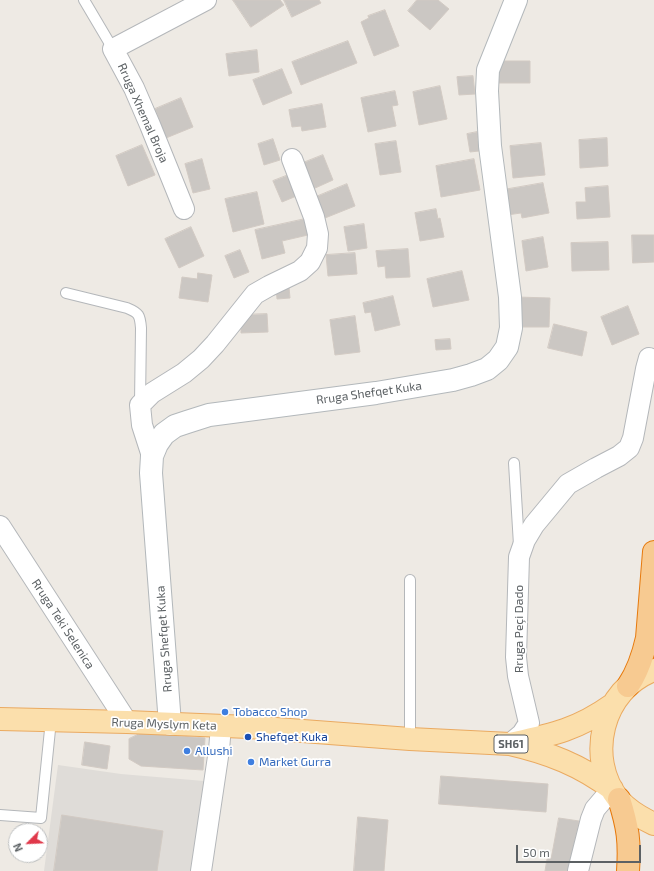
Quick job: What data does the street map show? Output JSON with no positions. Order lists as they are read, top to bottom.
{
  "streets": {
    "main road": ["Rruga Myslym Keta", "SH61"],
    "street": [
      "Rruga Xhemal Broja",
      "Rruga Shefqet Kuka",
      "Rruga Teki Selenica",
      "Rruga Peçi Dado"
    ]
  },
  "crossings": [
    ["Rruga Shefqet Kuka", "Rruga Myslym Keta"],
    ["Rruga Teki Selenica", "Rruga Myslym Keta"],
    ["Rruga Peçi Dado", "Rruga Myslym Keta"],
    ["Rruga Peçi Dado", "SH61"],
    ["Rruga Myslym Keta", "SH61"]
  ],
  "places": [
    "Tobacco Shop",
    "Shefqet Kuka",
    "Allushi",
    "Market Gurra"
  ],
  "scale_bar": "50 m",
  "north": "bottom left"
}
